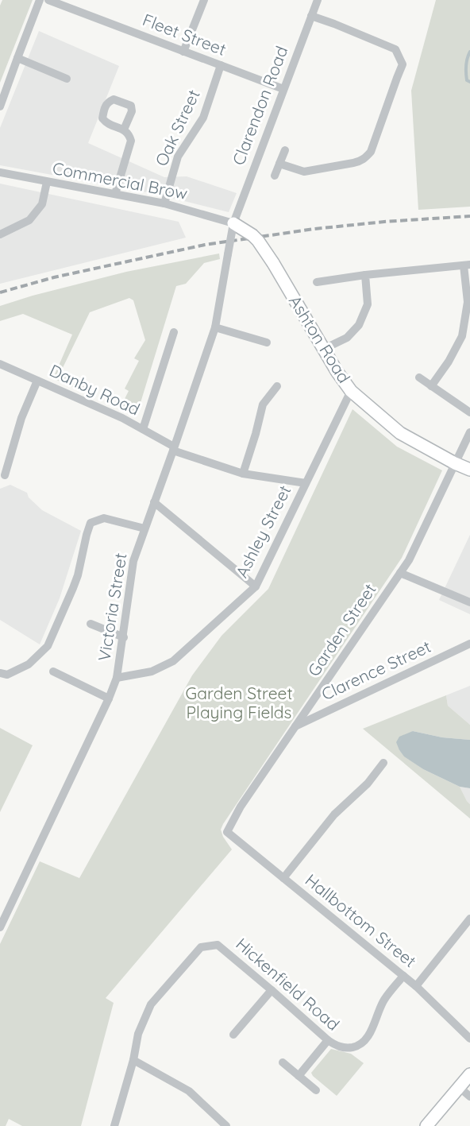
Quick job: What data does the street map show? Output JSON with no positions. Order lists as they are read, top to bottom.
{
  "streets": {
    "street": [
      "Fleet Street",
      "Clarendon Road",
      "Oak Street",
      "Commercial Brow",
      "Ashton Road",
      "Danby Road",
      "Ashley Street",
      "Victoria Street",
      "Garden Street",
      "Clarence Street",
      "Hallbottom Street",
      "Hickenfield Road"
    ]
  },
  "crossings": [
    ["Fleet Street", "Clarendon Road"],
    ["Fleet Street", "Oak Street"],
    ["Clarendon Road", "Commercial Brow"],
    ["Clarendon Road", "Ashton Road"],
    ["Clarendon Road", "Victoria Street"],
    ["Oak Street", "Commercial Brow"],
    ["Commercial Brow", "Ashton Road"],
    ["Commercial Brow", "Victoria Street"],
    ["Ashton Road", "Ashley Street"],
    ["Ashton Road", "Victoria Street"],
    ["Ashton Road", "Garden Street"],
    ["Danby Road", "Ashley Street"],
    ["Danby Road", "Victoria Street"],
    ["Ashley Street", "Victoria Street"],
    ["Garden Street", "Clarence Street"],
    ["Garden Street", "Hallbottom Street"],
    ["Hallbottom Street", "Hickenfield Road"]
  ],
  "parks": ["Garden Street Playing Fields"]
}
